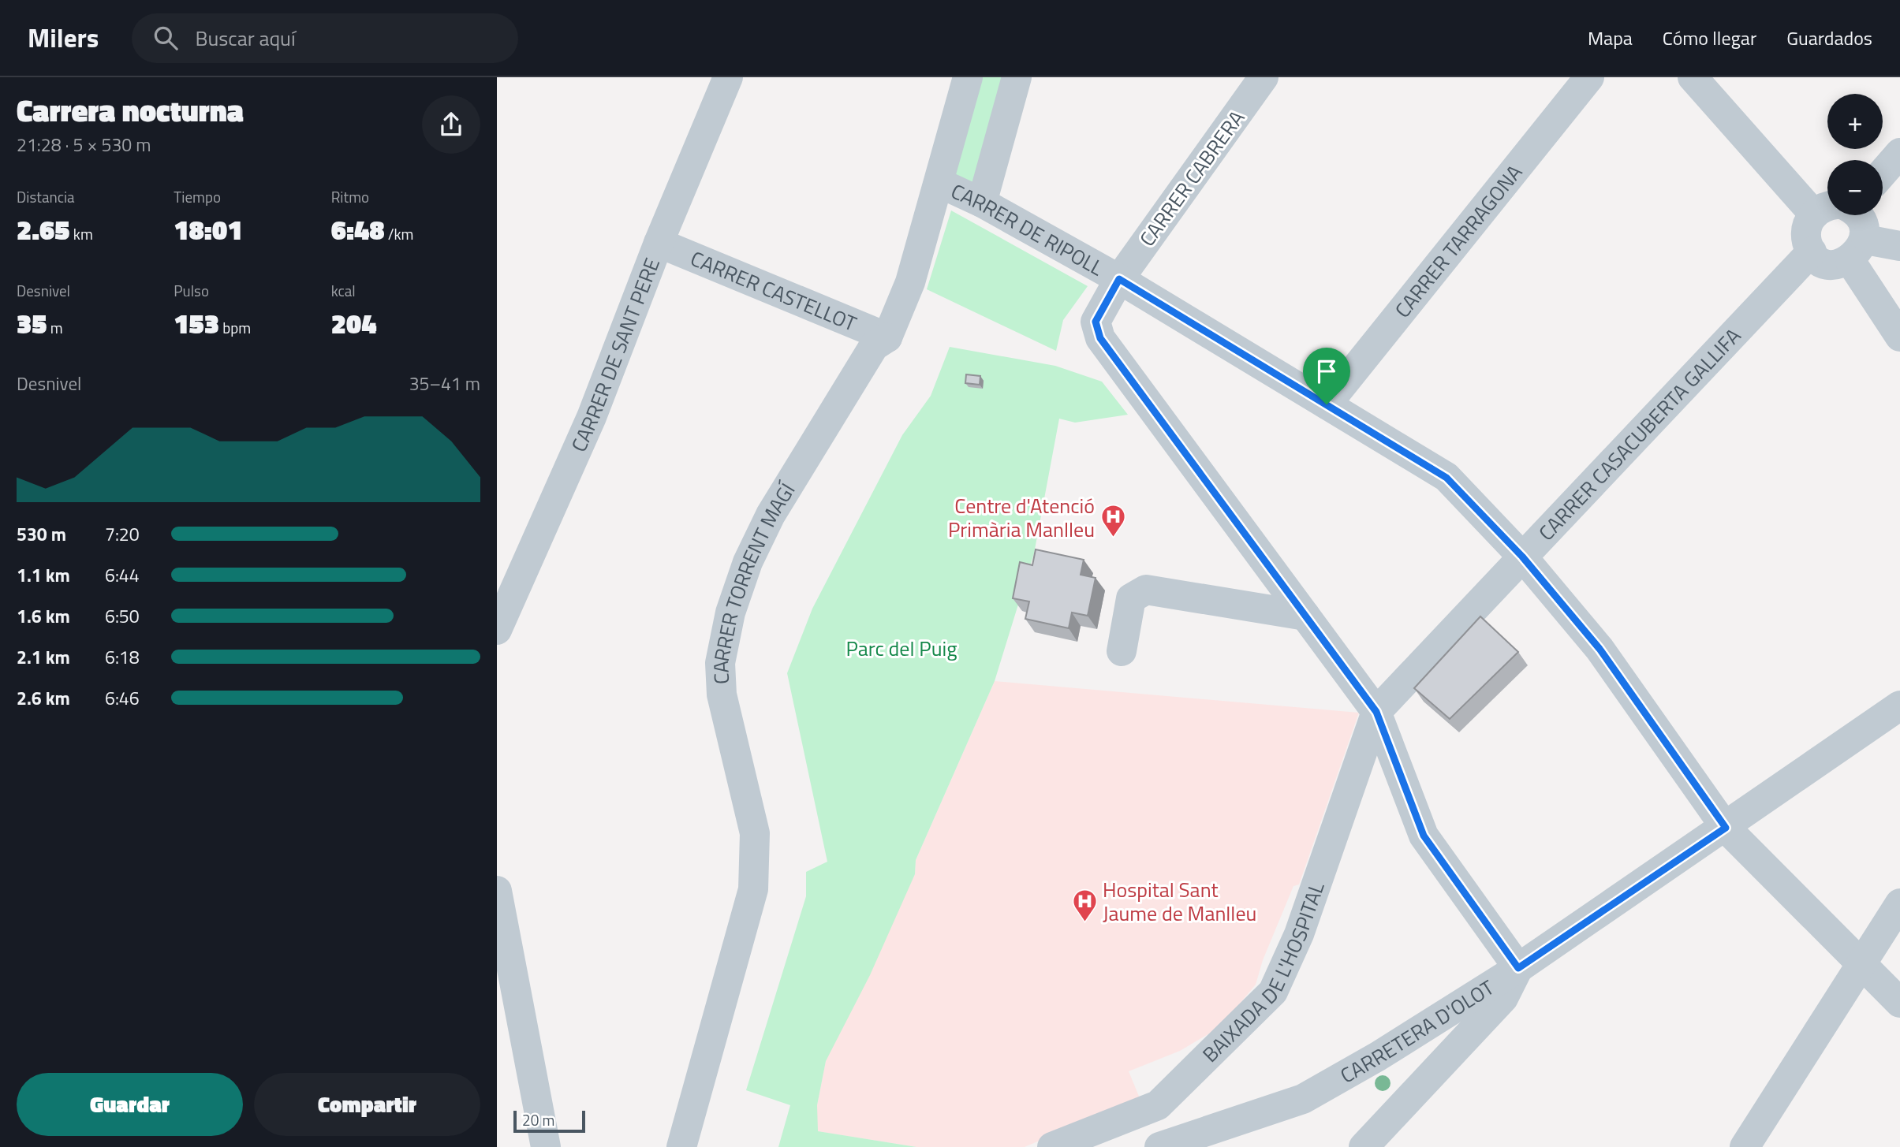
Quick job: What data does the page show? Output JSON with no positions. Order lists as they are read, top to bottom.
{
  "streets": {
    "street": [
      "CARRER CABRERA",
      "CARRER DE RIPOLL",
      "CARRER TARRAGONA",
      "CARRER CASTELLOT",
      "CARRER DE SANT PERE",
      "CARRER CASACUBERTA GALLIFA",
      "CARRER TORRENT MAGÍ",
      "BAIXADA DE L'HOSPITAL",
      "CARRETERA D'OLOT"
    ]
  },
  "crossings": [
    ["CARRER CABRERA", "CARRER DE RIPOLL"],
    ["CARRER DE RIPOLL", "CARRER TARRAGONA"],
    ["CARRER DE RIPOLL", "CARRER CASACUBERTA GALLIFA"],
    ["CARRER DE RIPOLL", "CARRETERA D'OLOT"],
    ["CARRER CASTELLOT", "CARRER DE SANT PERE"],
    ["CARRER CASTELLOT", "CARRER TORRENT MAGÍ"],
    ["CARRER CASACUBERTA GALLIFA", "BAIXADA DE L'HOSPITAL"]
  ],
  "parks": ["Parc del Puig"],
  "places": {
    "hospital": ["Centre d'Atenció Primària Manlleu", "Hospital Sant Jaume de Manlleu"]
  },
  "scale_bar": "20 m",
  "page": {
    "header": "Milers",
    "search": "Buscar aquí",
    "nav": ["Mapa", "Cómo llegar", "Guardados"],
    "heading": ["Carrera nocturna", "21:28 · 5 × 530 m"],
    "map_buttons": ["+", "−"],
    "stats": [
      ["Distancia", "2.65 km"],
      ["Tiempo", "18:01"],
      ["Ritmo", "6:48 /km"],
      ["Desnivel", "35 m"],
      ["Pulso", "153 bpm"],
      ["kcal", "204"]
    ],
    "chart": ["Desnivel", "35–41 m"],
    "list": [
      {
        "name": "530 m",
        "note": "7:20"
      },
      {
        "name": "1.1 km",
        "note": "6:44"
      },
      {
        "name": "1.6 km",
        "note": "6:50"
      },
      {
        "name": "2.1 km",
        "note": "6:18"
      },
      {
        "name": "2.6 km",
        "note": "6:46"
      }
    ],
    "buttons": ["Guardar", "Compartir"],
    "scale": "20 m"
  }
}
